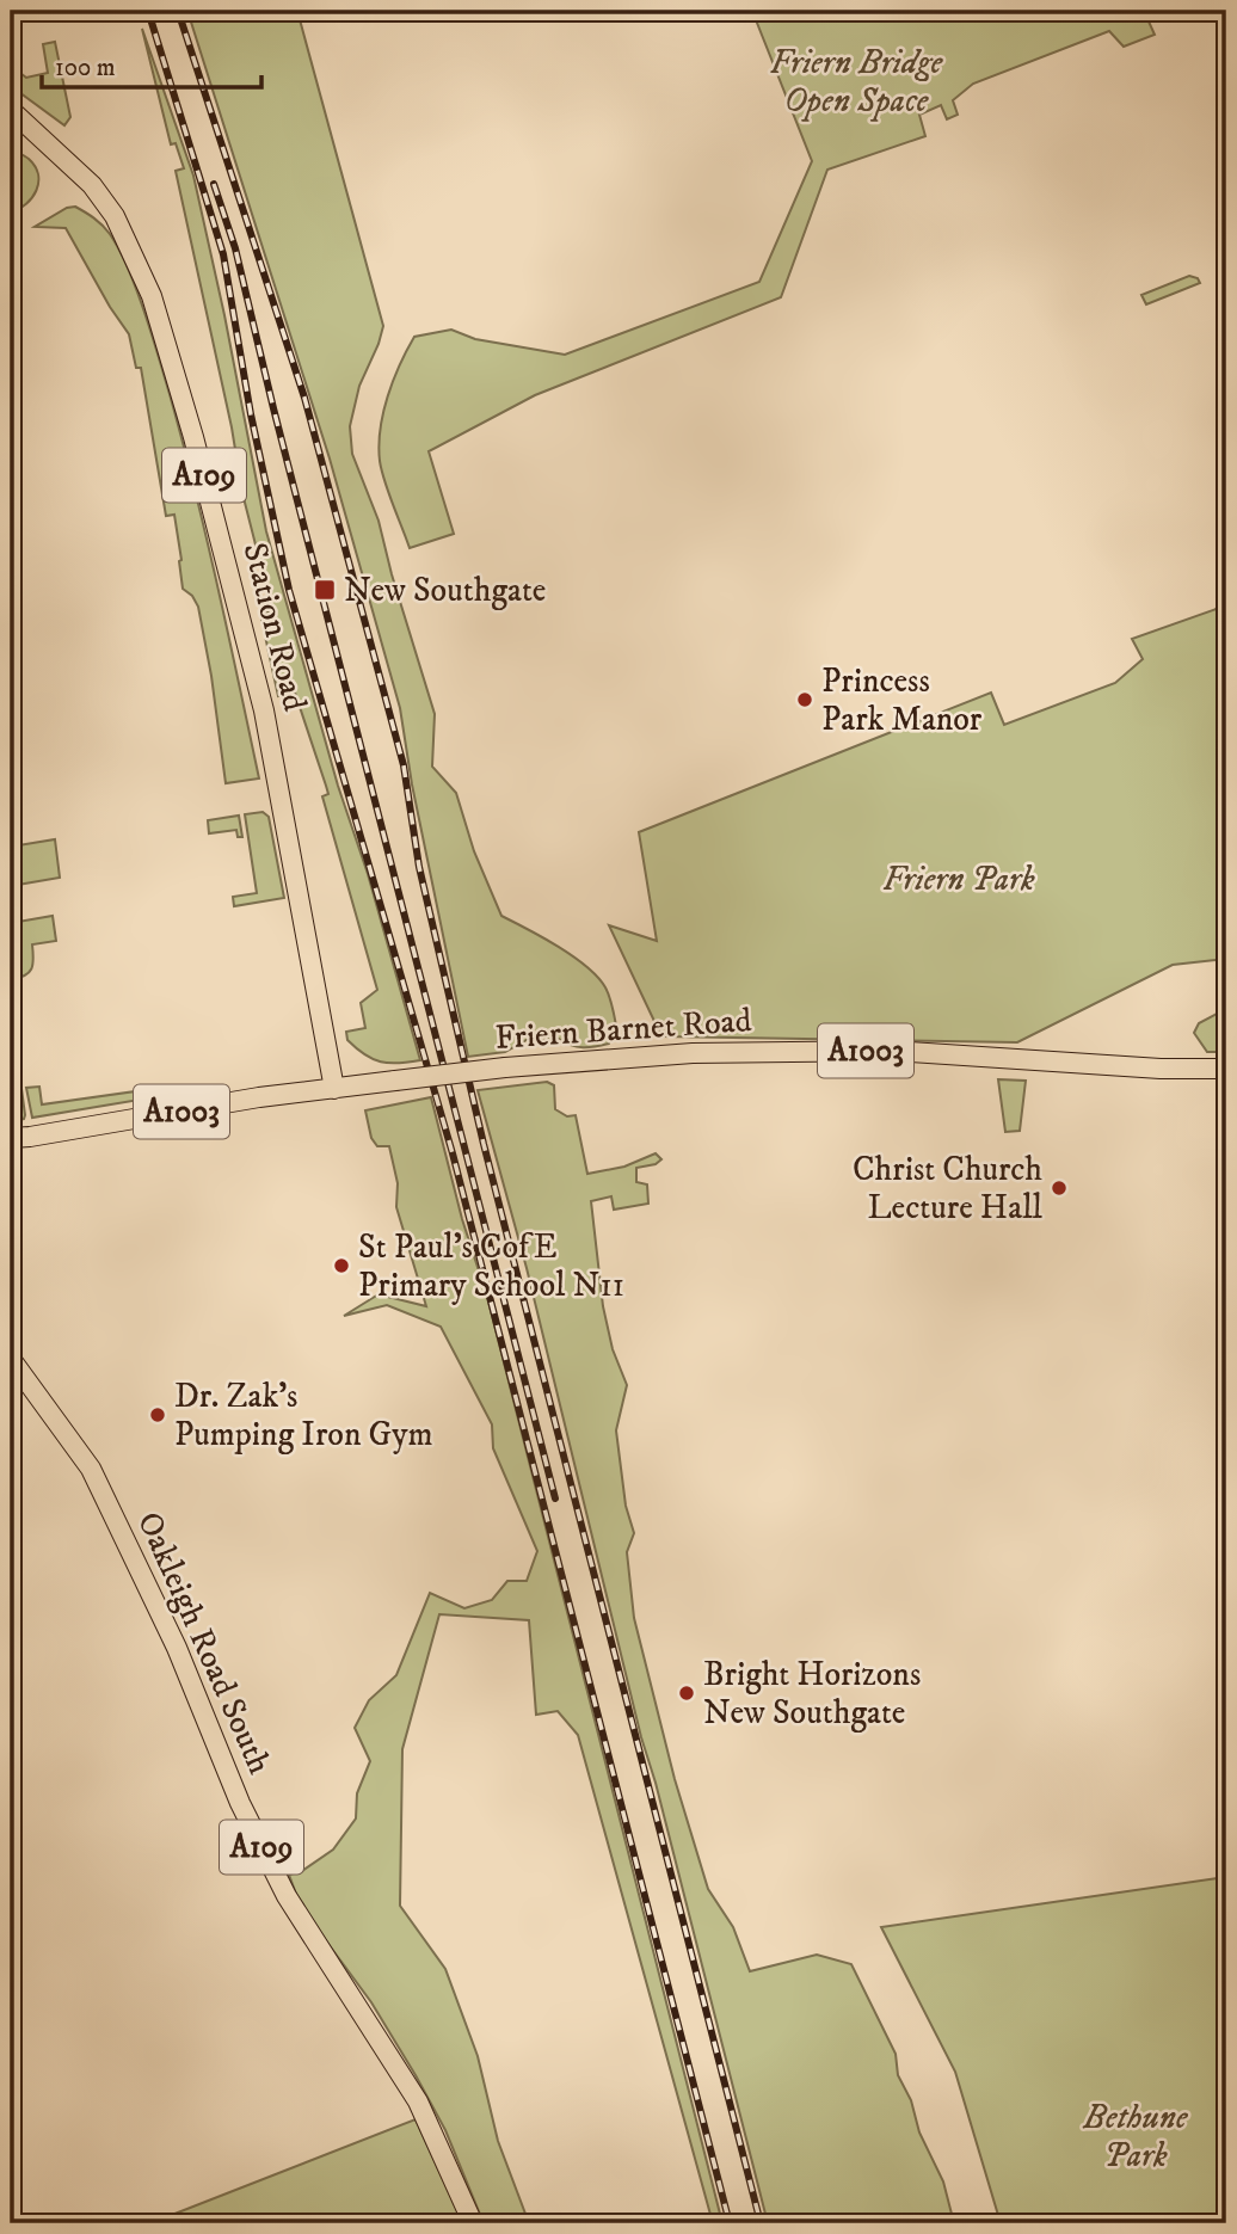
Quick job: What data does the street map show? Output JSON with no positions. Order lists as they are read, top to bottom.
{
  "streets": {
    "main road": [
      "A109",
      "Station Road",
      "Friern Barnet Road",
      "A1003",
      "Oakleigh Road South"
    ]
  },
  "crossings": [
    ["Station Road", "Friern Barnet Road"]
  ],
  "parks": ["Friern Bridge Open Space", "Friern Park", "Bethune Park"],
  "places": {
    "transit": ["New Southgate"],
    "other": [
      "Princess Park Manor",
      "Christ Church Lecture Hall",
      "St Paul's CofE Primary School N11",
      "Dr. Zak's Pumping Iron Gym",
      "Bright Horizons New Southgate"
    ]
  },
  "scale_bar": "100 m"
}
